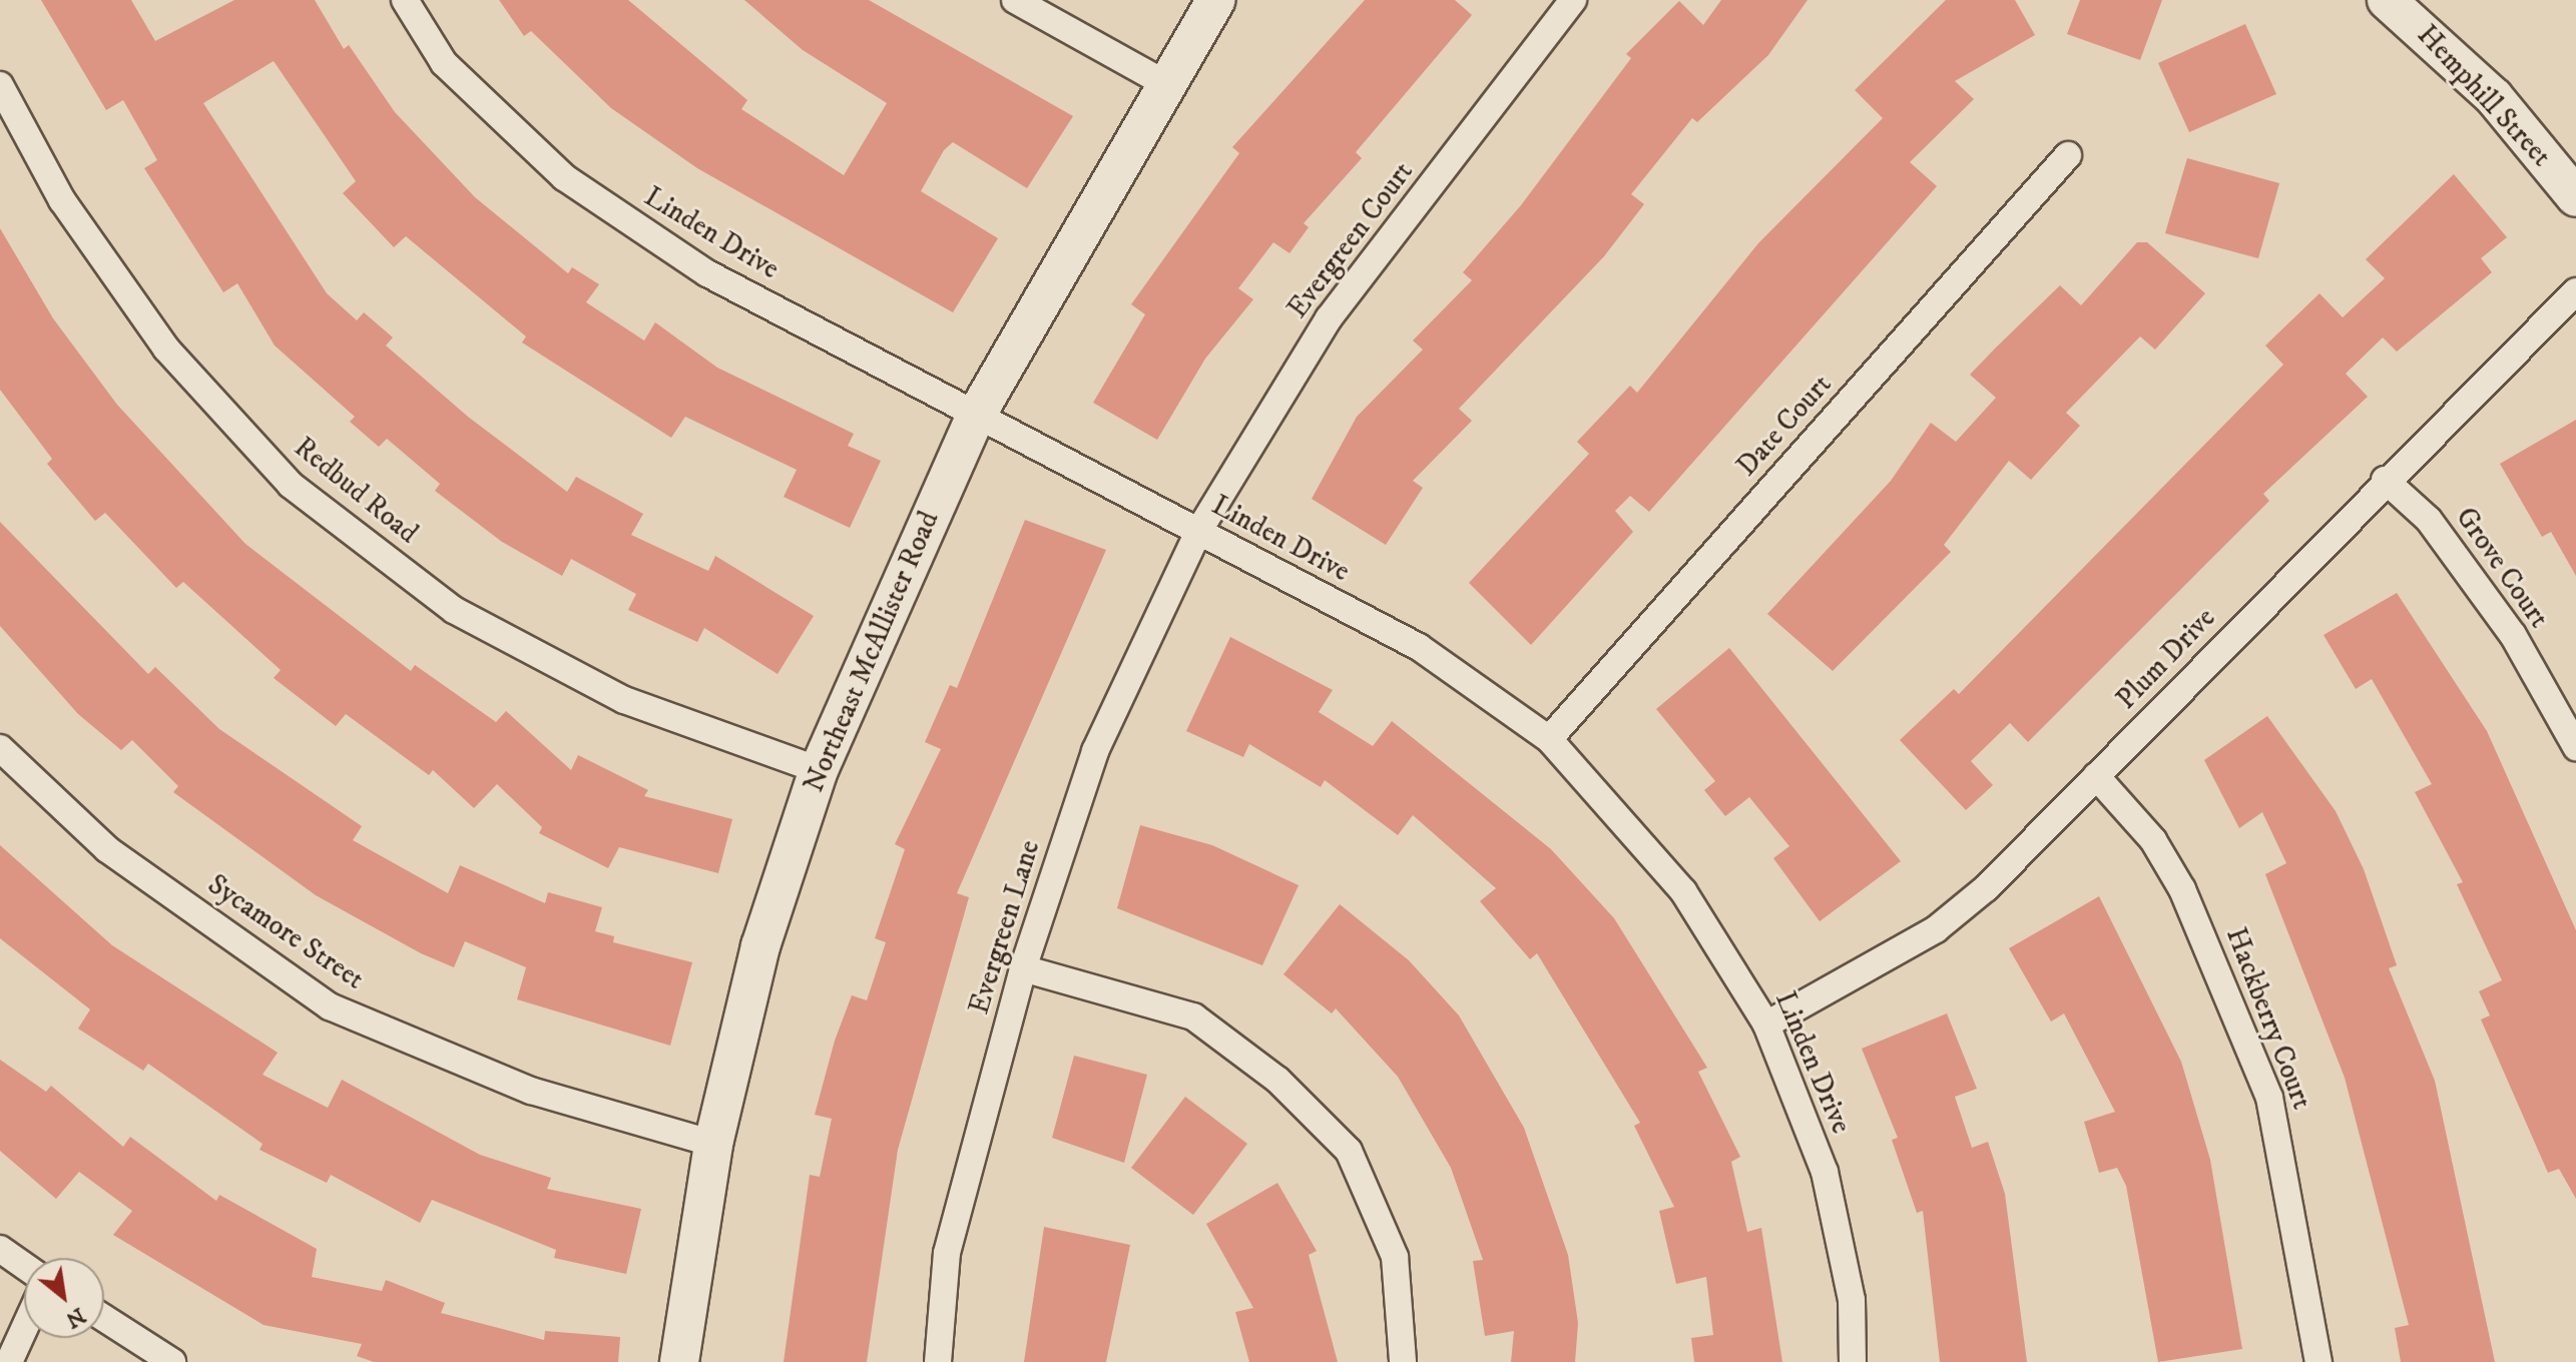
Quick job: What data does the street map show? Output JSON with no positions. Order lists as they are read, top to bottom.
{
  "streets": {
    "street": [
      "Hemphill Street",
      "Linden Drive",
      "Evergreen Court",
      "Date Court",
      "Redbud Road",
      "Grove Court",
      "Northeast McAllister Road",
      "Plum Drive",
      "Evergreen Lane",
      "Sycamore Street",
      "Hackberry Court"
    ]
  },
  "crossings": [
    ["Linden Drive", "Evergreen Court"],
    ["Linden Drive", "Date Court"],
    ["Linden Drive", "Northeast McAllister Road"],
    ["Linden Drive", "Plum Drive"],
    ["Linden Drive", "Evergreen Lane"],
    ["Evergreen Court", "Evergreen Lane"],
    ["Redbud Road", "Northeast McAllister Road"],
    ["Grove Court", "Plum Drive"],
    ["Northeast McAllister Road", "Sycamore Street"],
    ["Plum Drive", "Hackberry Court"]
  ],
  "north": "bottom right"
}
